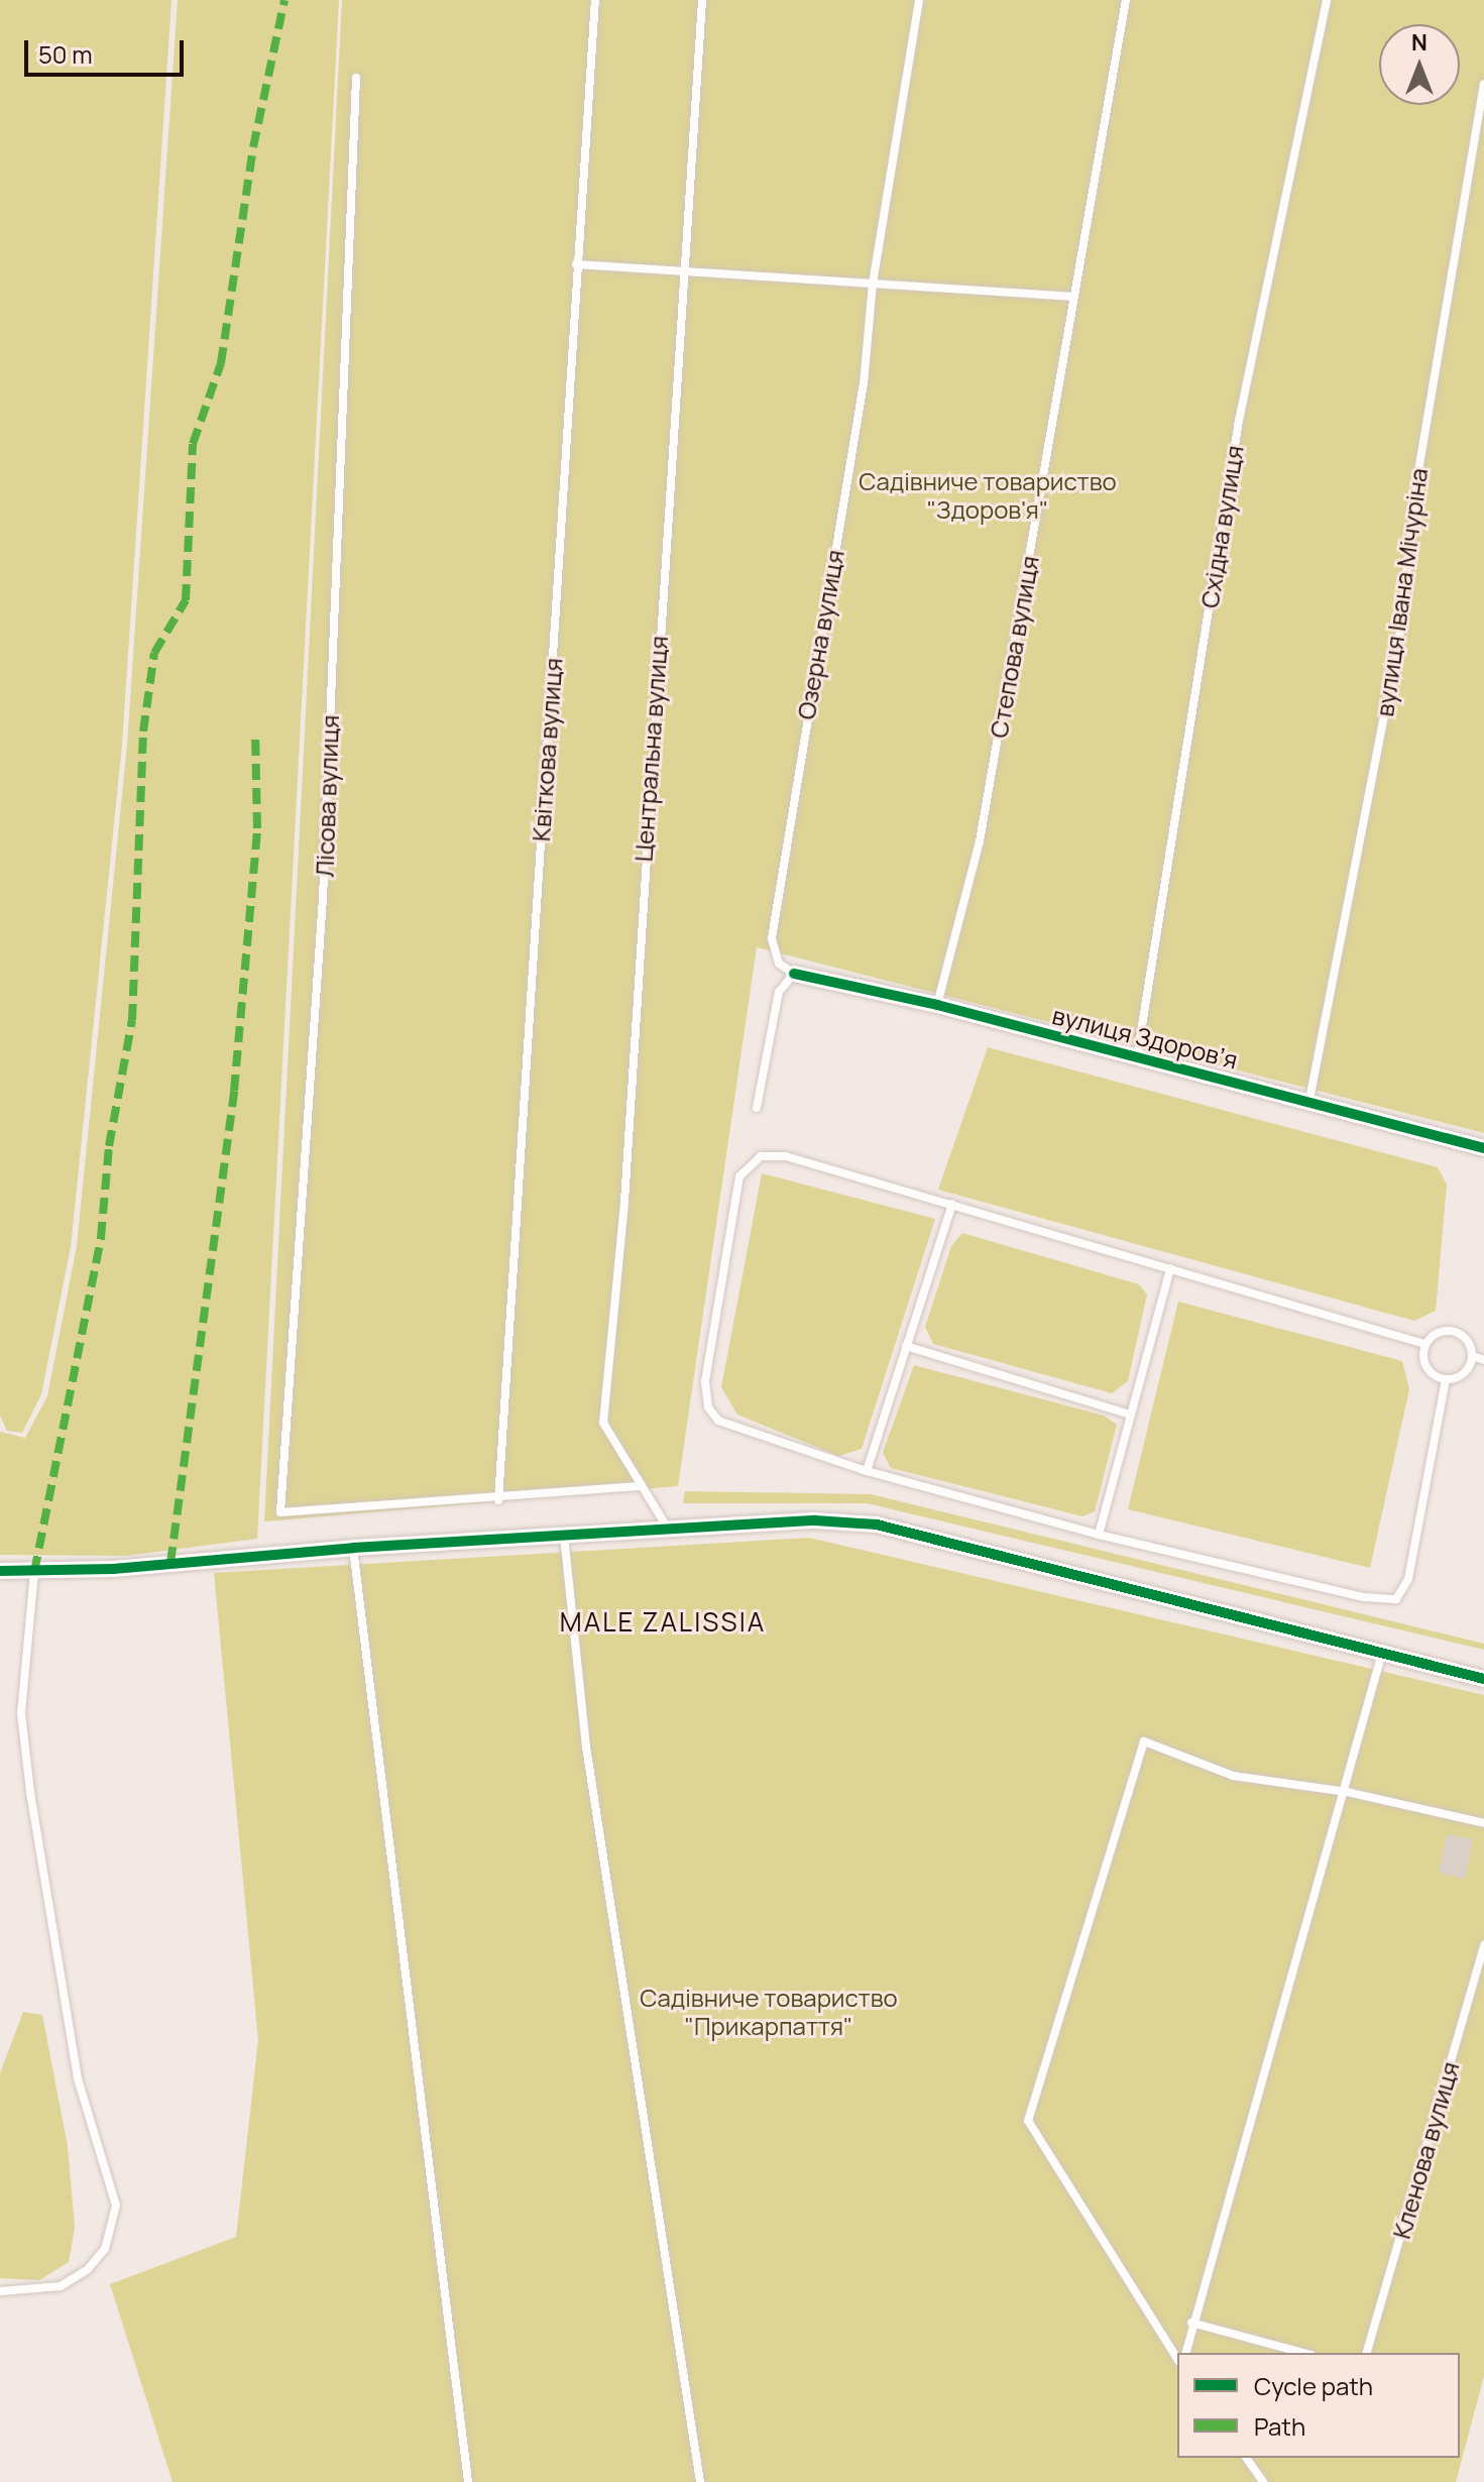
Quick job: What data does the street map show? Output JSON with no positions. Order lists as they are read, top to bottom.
{
  "streets": {
    "street": ["вулиця Здоровʼя"],
    "lane": [
      "Східна вулиця",
      "вулиця Івана Мічуріна",
      "Озерна вулиця",
      "Степова вулиця",
      "Центральна вулиця",
      "Квіткова вулиця",
      "Лісова вулиця",
      "Кленова вулиця"
    ]
  },
  "crossings": [
    ["Східна вулиця", "вулиця Здоровʼя"],
    ["вулиця Івана Мічуріна", "вулиця Здоровʼя"],
    ["Озерна вулиця", "вулиця Здоровʼя"],
    ["Степова вулиця", "вулиця Здоровʼя"],
    ["Квіткова вулиця", "Лісова вулиця"]
  ],
  "districts": ["MALE ZALISSIA"],
  "parks": ["Садівниче товариство \"Здоров'я\"", "Садівниче товариство \"Прикарпаття\""],
  "legend": ["Cycle path", "Path"],
  "scale_bar": "50 m",
  "north": "top"
}
